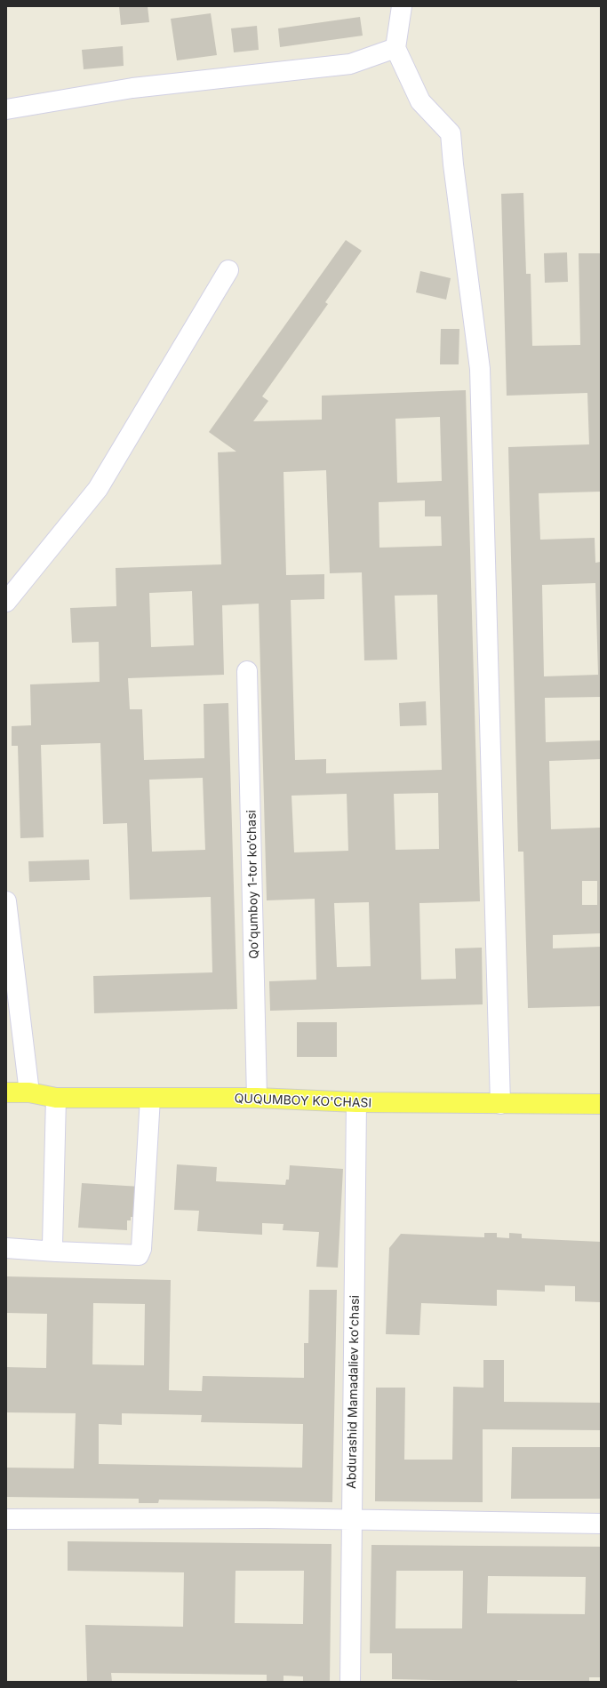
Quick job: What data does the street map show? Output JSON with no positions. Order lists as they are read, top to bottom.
{
  "streets": {
    "main road": ["QUQUMBOY KO'CHASI"],
    "street": ["Qoʻqumboy 1-tor koʼchasi", "Abdurashid Mamadaliev koʻchasi"]
  },
  "crossings": [
    ["Qoʻqumboy 1-tor koʼchasi", "QUQUMBOY KO'CHASI"],
    ["QUQUMBOY KO'CHASI", "Abdurashid Mamadaliev koʻchasi"]
  ]
}
